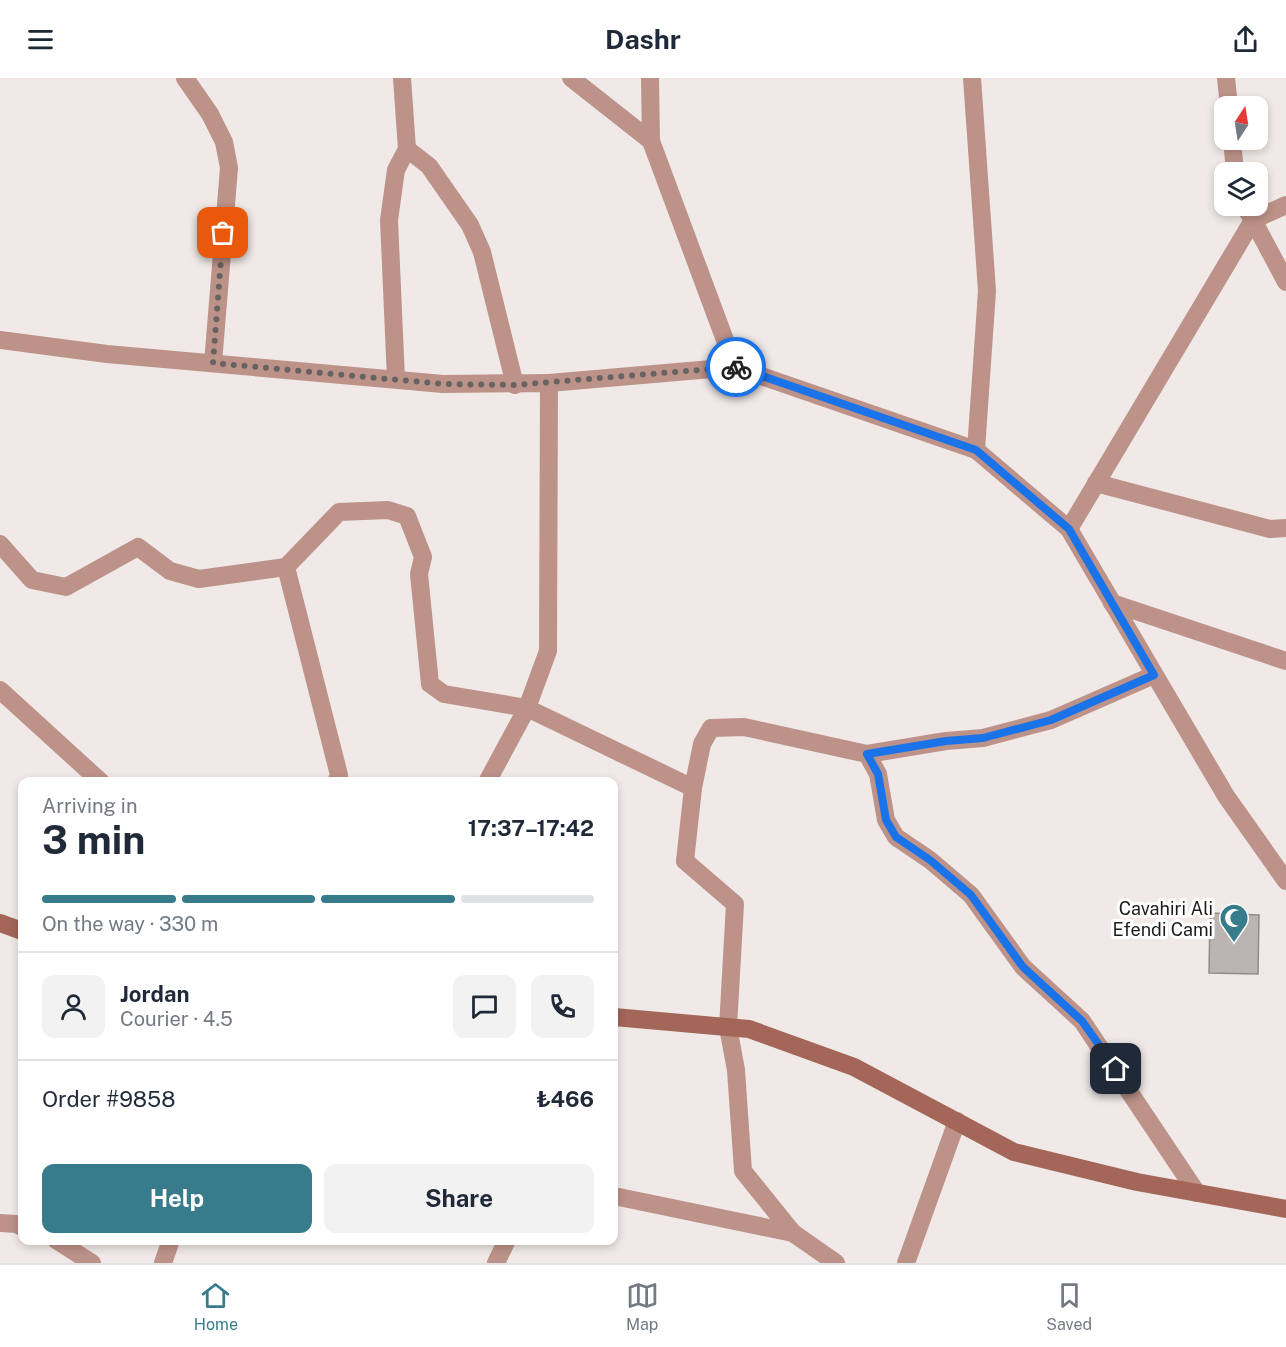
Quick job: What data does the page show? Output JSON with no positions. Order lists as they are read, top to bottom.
{
  "places": {
    "mosque": ["Cavahiri Ali Efendi Cami"]
  },
  "north": "top",
  "page": {
    "header": "Dashr",
    "heading": ["3 min", "Arriving in", "17:37–17:42"],
    "panel": [
      "Jordan",
      "Courier · 4.5",
      "Order #9858",
      "₺466"
    ],
    "bar": "On the way · 330 m",
    "buttons": ["Help", "Share"],
    "tabs": ["Home", "Map", "Saved"]
  }
}
